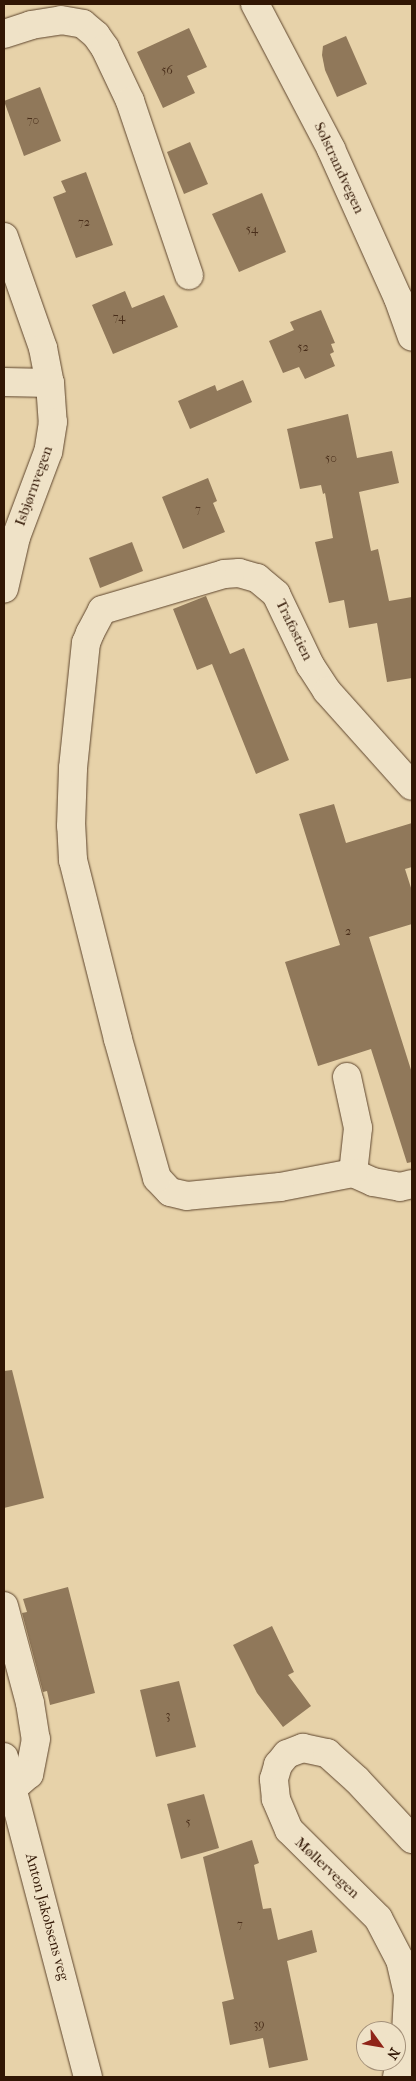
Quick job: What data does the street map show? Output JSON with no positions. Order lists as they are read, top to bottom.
{
  "streets": {
    "street": [
      "Solstrandvegen",
      "Isbjørnvegen",
      "Trafostien",
      "Møllervegen",
      "Anton Jakobsens veg"
    ]
  },
  "house_numbers": [
    "56",
    "70",
    "72",
    "54",
    "74",
    "52",
    "50",
    "7",
    "2",
    "3",
    "5",
    "7",
    "39"
  ],
  "north": "bottom right"
}
